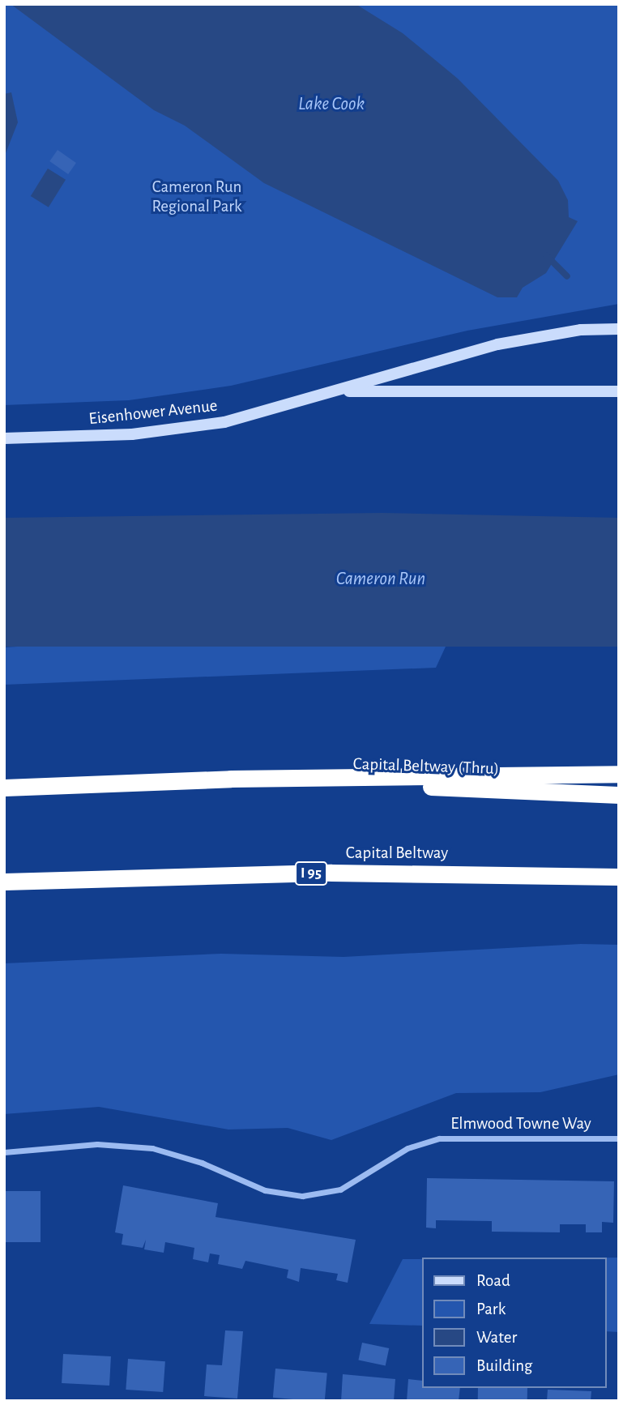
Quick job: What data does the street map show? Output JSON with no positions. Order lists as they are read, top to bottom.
{
  "streets": {
    "highway": ["Capital Beltway (Thru)", "Capital Beltway", "I 95"],
    "main road": ["Eisenhower Avenue"],
    "street": ["Elmwood Towne Way"]
  },
  "water": ["Lake Cook", "Cameron Run"],
  "parks": ["Cameron Run Regional Park"],
  "legend": [
    "Road",
    "Park",
    "Water",
    "Building"
  ]
}
